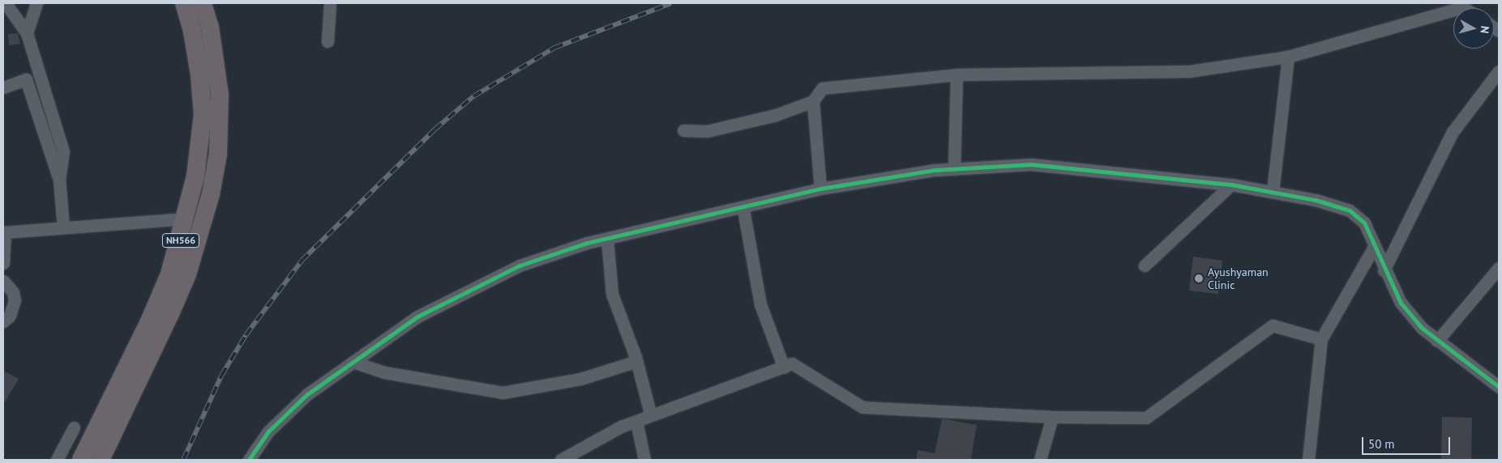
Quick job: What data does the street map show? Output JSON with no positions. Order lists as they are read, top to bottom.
{
  "streets": {
    "highway": ["NH566"]
  },
  "places": ["Ayushyaman Clinic"],
  "scale_bar": "50 m",
  "north": "right"
}
